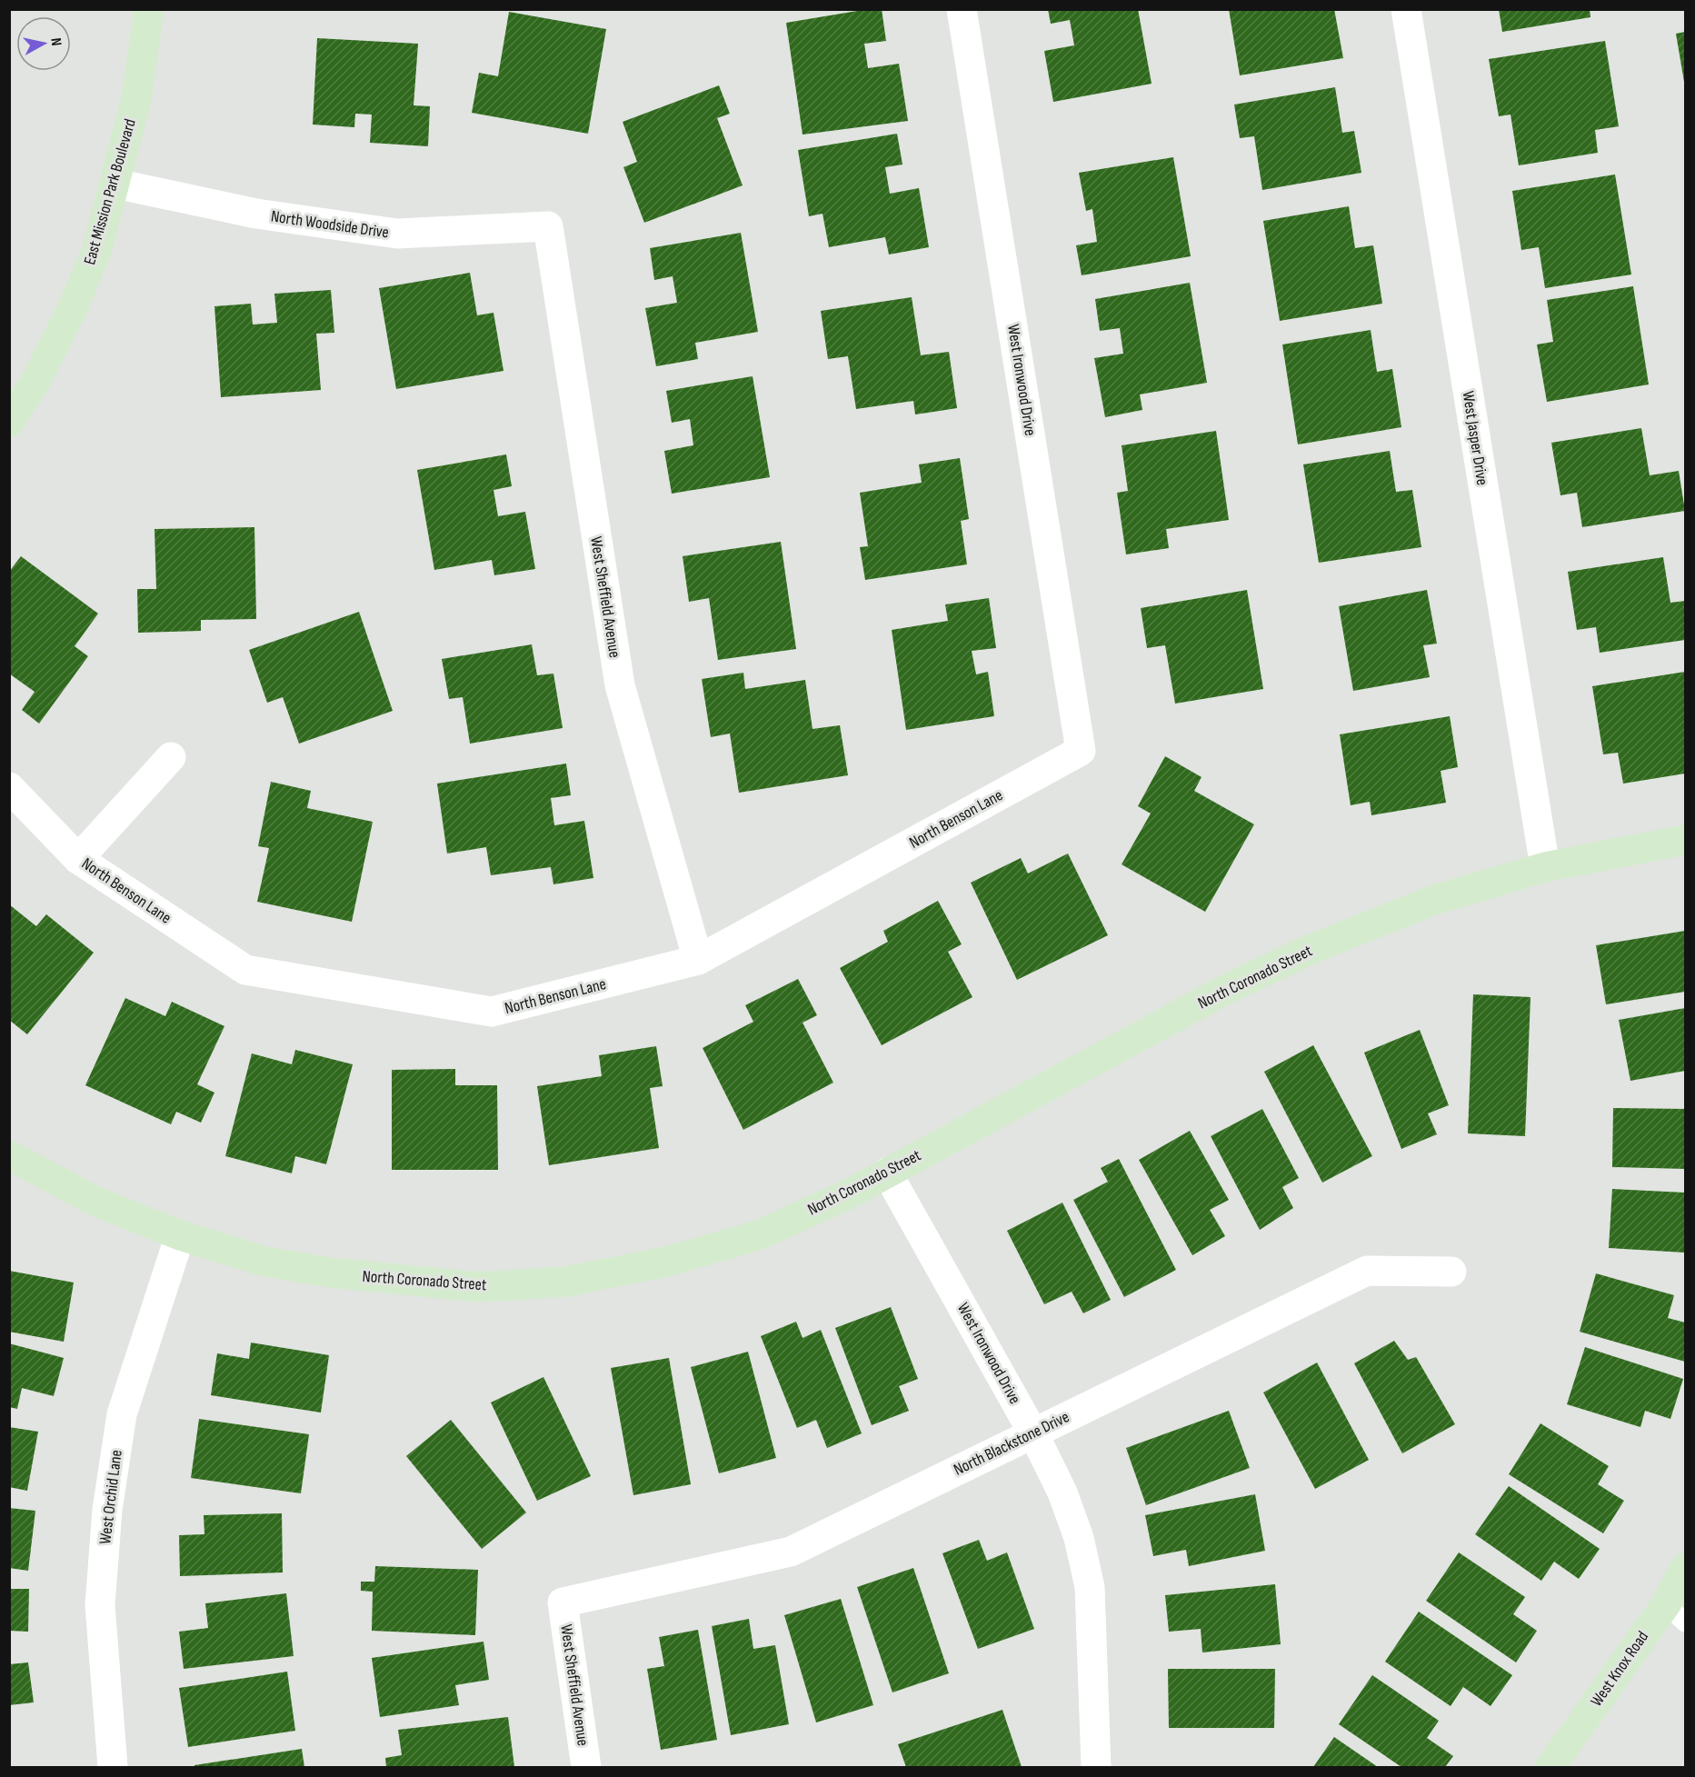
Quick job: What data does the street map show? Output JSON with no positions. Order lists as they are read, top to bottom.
{
  "streets": {
    "street": [
      "East Mission Park Boulevard",
      "North Woodside Drive",
      "West Ironwood Drive",
      "West Jasper Drive",
      "West Sheffield Avenue",
      "North Benson Lane",
      "North Coronado Street",
      "North Blackstone Drive",
      "West Orchid Lane",
      "West Knox Road"
    ]
  },
  "crossings": [
    ["East Mission Park Boulevard", "North Woodside Drive"],
    ["North Woodside Drive", "West Sheffield Avenue"],
    ["West Ironwood Drive", "North Benson Lane"],
    ["West Ironwood Drive", "North Coronado Street"],
    ["West Ironwood Drive", "North Blackstone Drive"],
    ["West Jasper Drive", "North Coronado Street"],
    ["West Sheffield Avenue", "North Benson Lane"],
    ["West Sheffield Avenue", "North Blackstone Drive"],
    ["North Coronado Street", "West Orchid Lane"]
  ],
  "north": "right"
}
